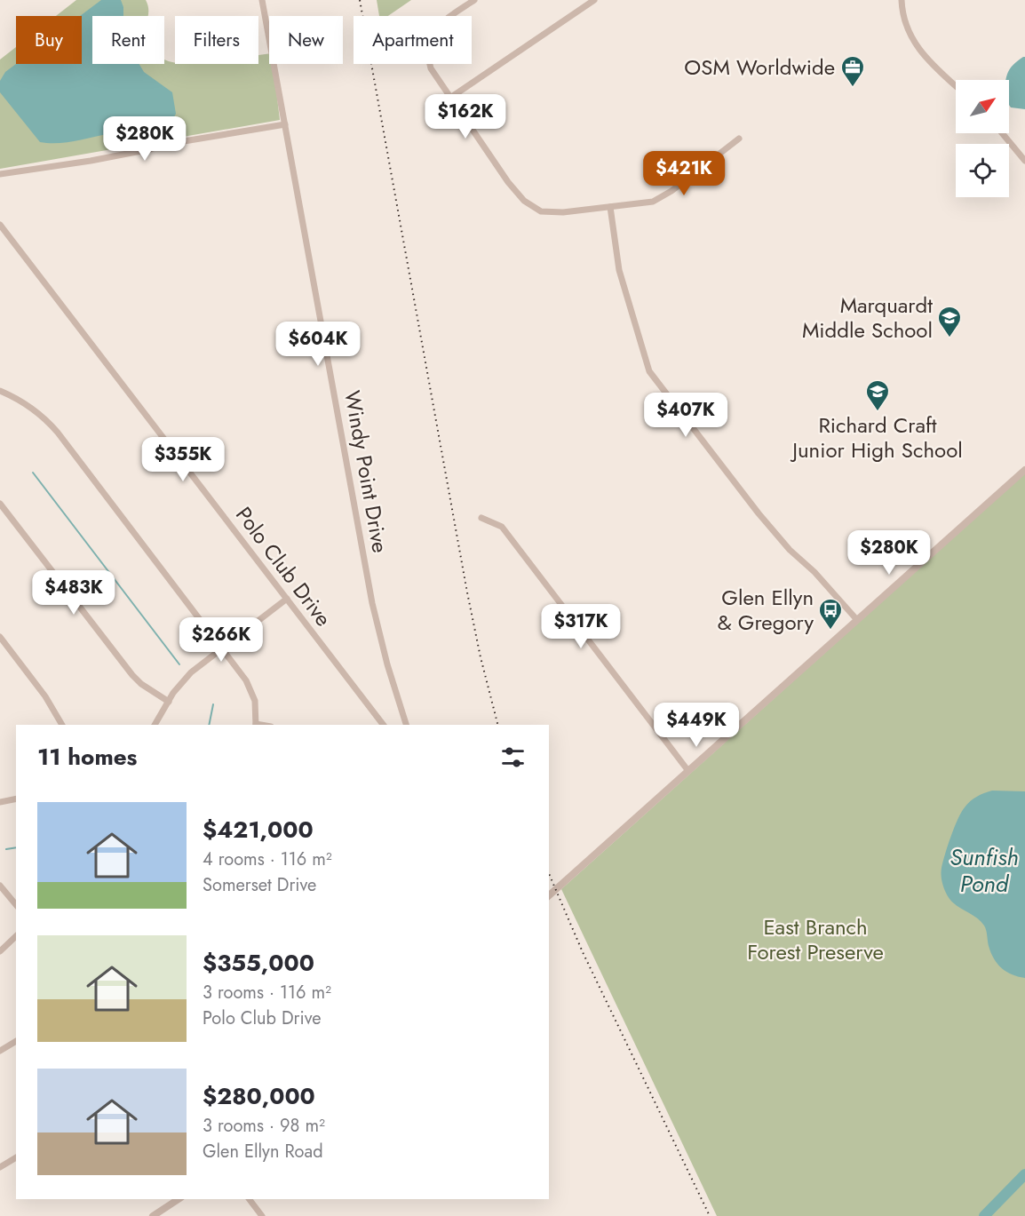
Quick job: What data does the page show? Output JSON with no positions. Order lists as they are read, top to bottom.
{
  "streets": {
    "street": ["Windy Point Drive", "Polo Club Drive"]
  },
  "water": ["Sunfish Pond"],
  "parks": ["East Branch Forest Preserve"],
  "places": {
    "office": ["OSM Worldwide"],
    "school or university": ["Marquardt Middle School", "Richard Craft Junior High School"],
    "bus stop": ["Glen Ellyn & Gregory"]
  },
  "north": "top right",
  "page": {
    "chip": [
      "Buy",
      "Rent",
      "Filters",
      "New",
      "Apartment"
    ],
    "price": [
      "$162K",
      "$280K",
      "$421K",
      "$604K",
      "$407K",
      "$355K",
      "$280K",
      "$483K",
      "$317K",
      "$266K",
      "$449K"
    ],
    "heading": "11 homes",
    "list": [
      {
        "name": "$421,000",
        "note": "4 rooms · 116 m² · Somerset Drive"
      },
      {
        "name": "$355,000",
        "note": "3 rooms · 116 m² · Polo Club Drive"
      },
      {
        "name": "$280,000",
        "note": "3 rooms · 98 m² · Glen Ellyn Road"
      }
    ]
  }
}
